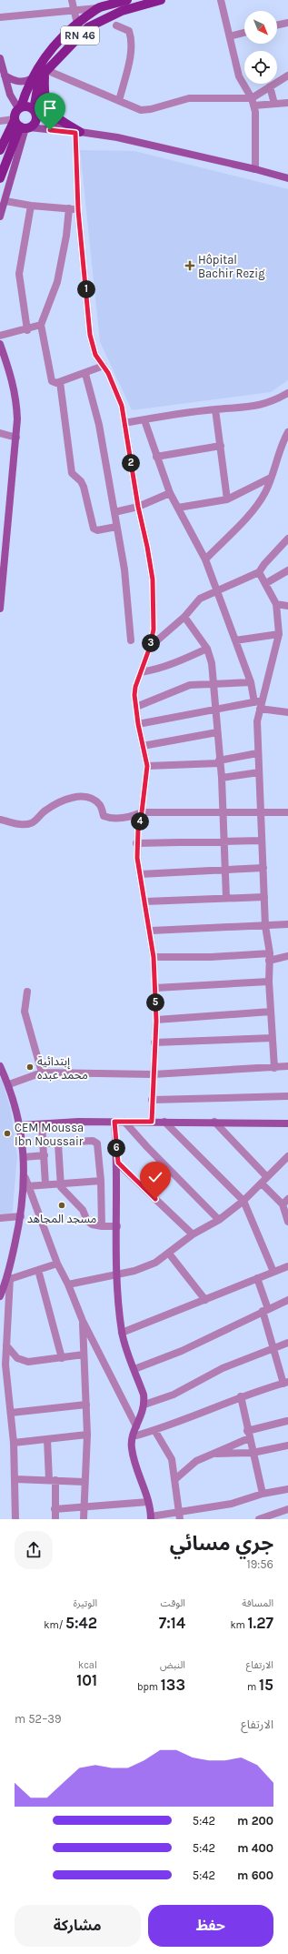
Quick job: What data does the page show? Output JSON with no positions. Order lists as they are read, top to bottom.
{
  "streets": {
    "main road": ["RN 46"]
  },
  "places": {
    "health": ["Hôpital Bachir Rezig"],
    "other": ["إبتدائية محمد عبده", "CEM Moussa Ibn Noussair", "مسجد المجاهد"]
  },
  "north": "bottom right",
  "page": {
    "pins": [
      "1",
      "2",
      "3",
      "4",
      "5",
      "6"
    ],
    "heading": ["جري مسائي", "19:56"],
    "stats": [
      ["المسافة", "1.27 km"],
      ["الوقت", "7:14"],
      ["الوتيرة", "5:42 /km"],
      ["الارتفاع", "15 m"],
      ["النبض", "133 bpm"],
      ["kcal", "101"]
    ],
    "chart": ["الارتفاع", "39–52 m"],
    "list": [
      {
        "name": "200 m",
        "note": "5:42"
      },
      {
        "name": "400 m",
        "note": "5:42"
      },
      {
        "name": "600 m",
        "note": "5:42"
      }
    ],
    "buttons": ["حفظ", "مشاركة"]
  }
}
